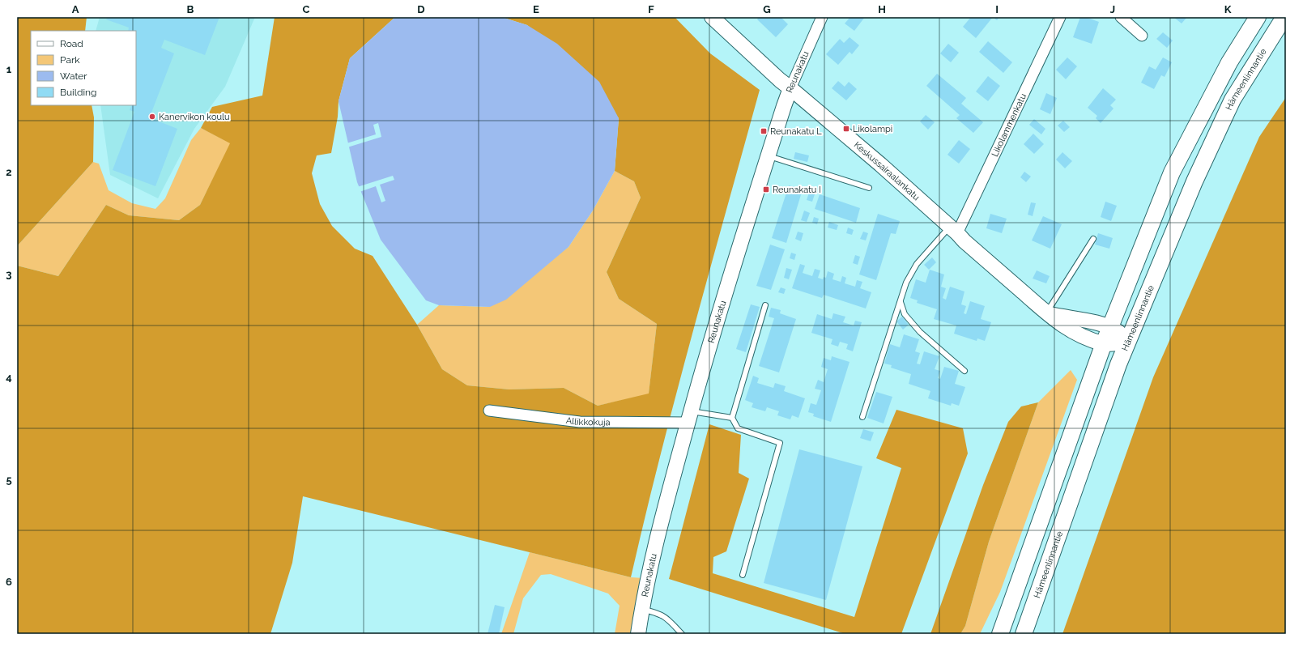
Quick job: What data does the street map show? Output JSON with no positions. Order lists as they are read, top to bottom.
{
  "streets": {
    "main road": ["Hämeenlinnantie"],
    "street": [
      "Reunakatu",
      "Likolammenkatu",
      "Keskussairaalankatu",
      "Allikkokuja"
    ]
  },
  "crossings": [
    ["Reunakatu", "Keskussairaalankatu"],
    ["Reunakatu", "Allikkokuja"],
    ["Hämeenlinnantie", "Keskussairaalankatu"],
    ["Likolammenkatu", "Keskussairaalankatu"]
  ],
  "places": {
    "other": ["Kanervikon koulu"],
    "transit": ["Likolampi", "Reunakatu L", "Reunakatu I"]
  },
  "legend": [
    "Road",
    "Park",
    "Water",
    "Building"
  ],
  "grid": {
    "columns": [
      "A",
      "B",
      "C",
      "D",
      "E",
      "F",
      "G",
      "H",
      "I",
      "J",
      "K"
    ],
    "rows": [
      "1",
      "2",
      "3",
      "4",
      "5",
      "6"
    ]
  }
}
